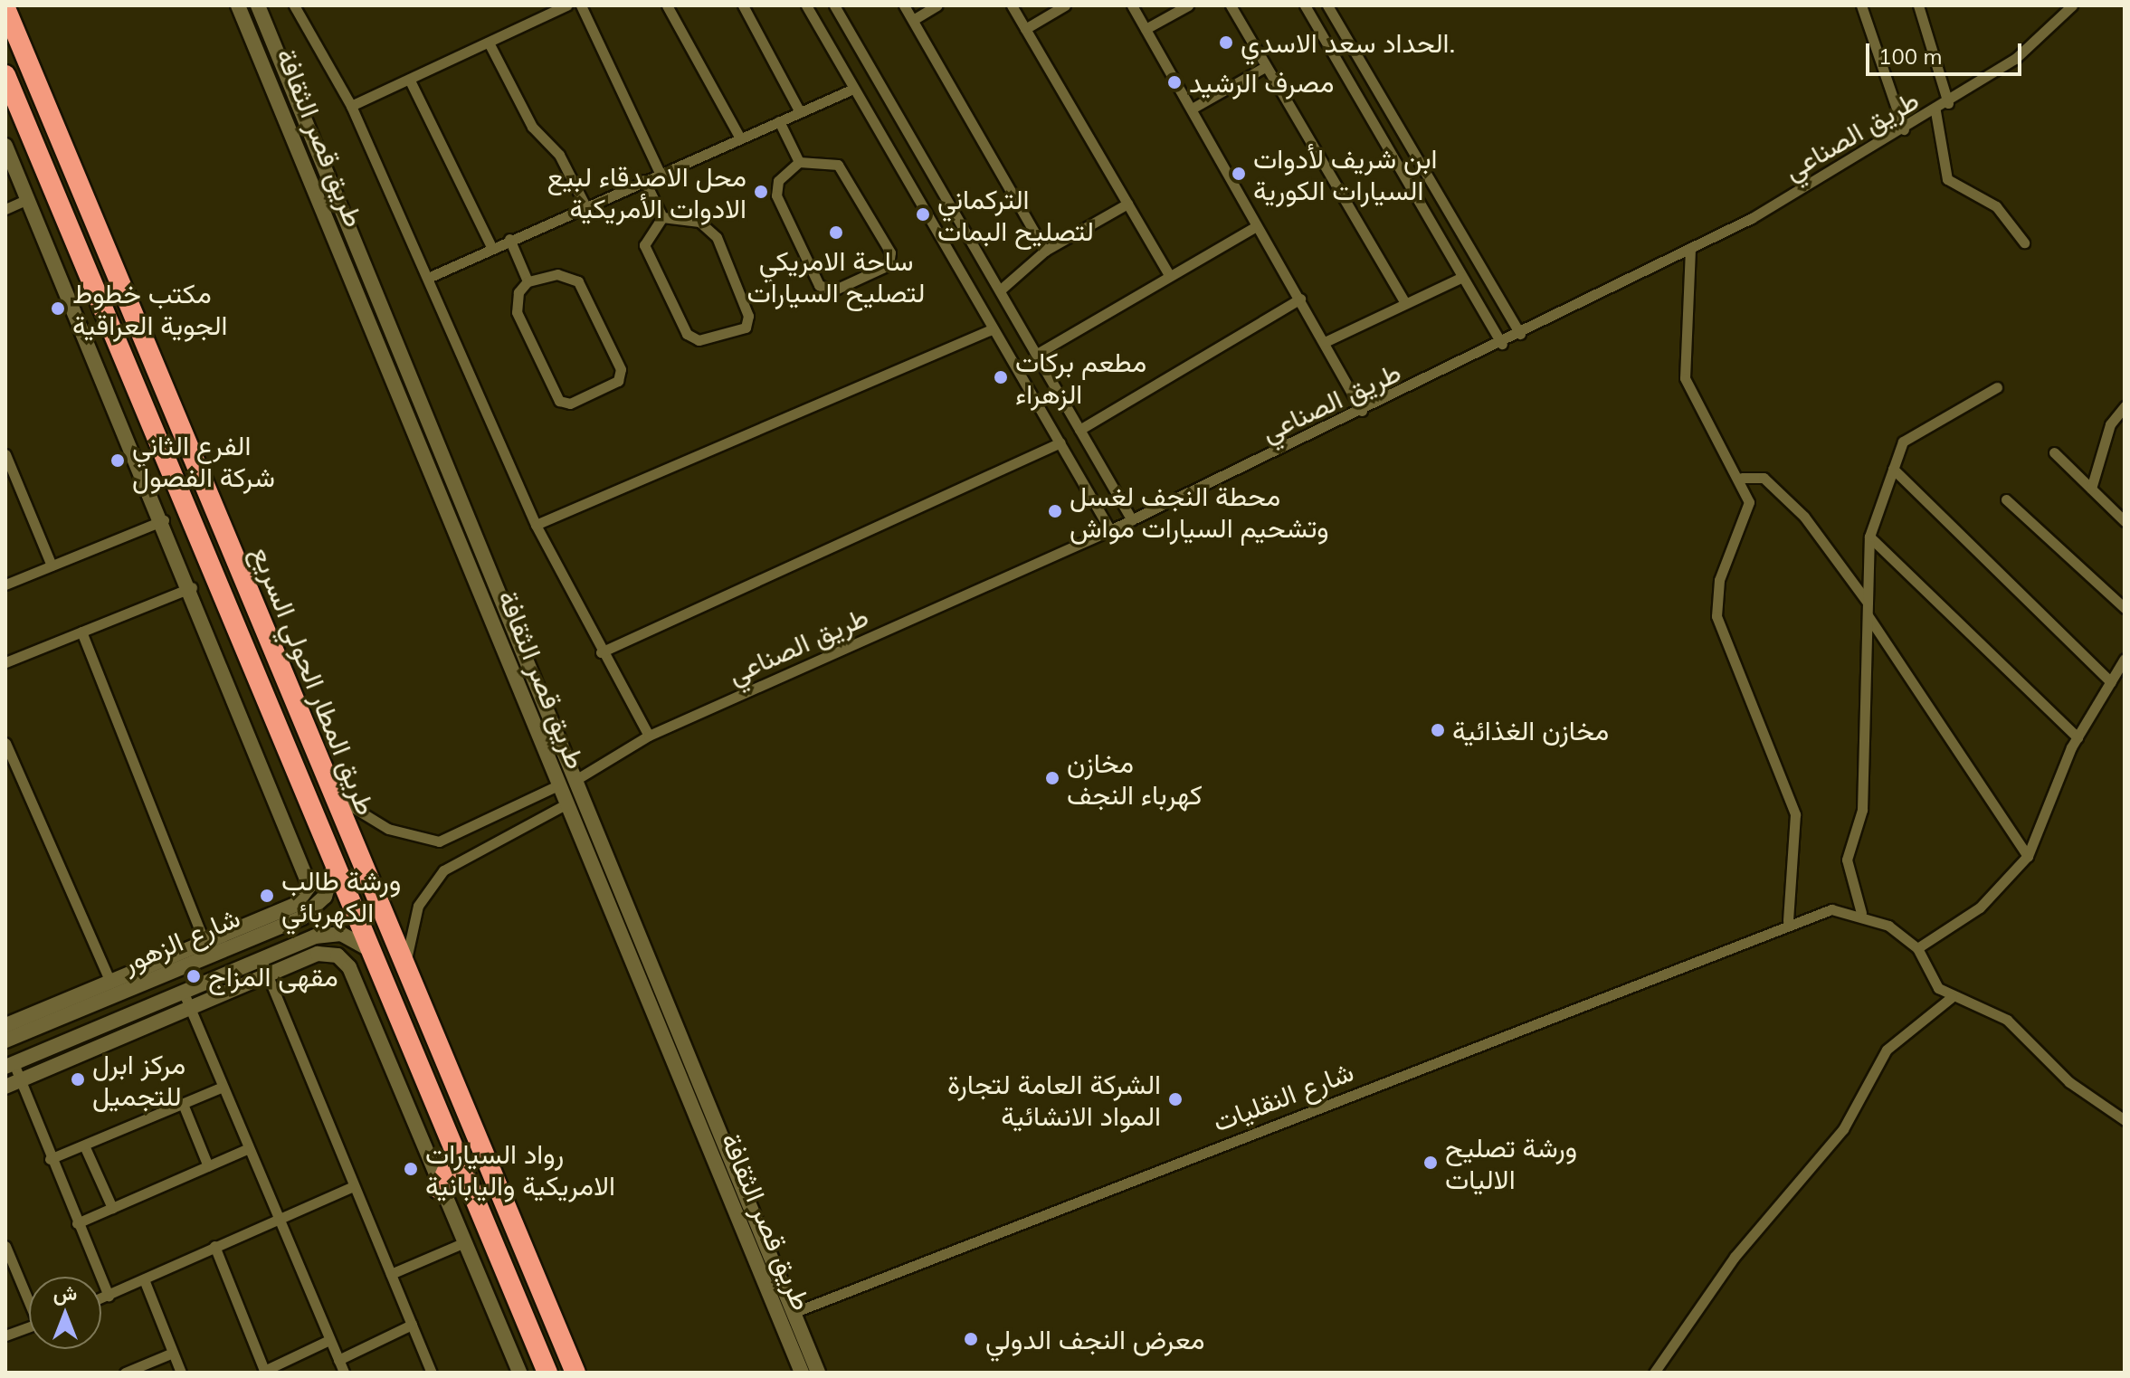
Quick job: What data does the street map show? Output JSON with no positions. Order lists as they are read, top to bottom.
{
  "streets": {
    "highway": ["طريق المطار الحولي السريع"],
    "street": [
      "طريق الصناعي",
      "طريق قصر الثقافة",
      "شارع الزهور",
      "شارع النقليات"
    ]
  },
  "crossings": [
    ["طريق الصناعي", "طريق قصر الثقافة"],
    ["طريق قصر الثقافة", "شارع النقليات"],
    ["طريق المطار الحولي السريع", "شارع الزهور"]
  ],
  "places": [
    "الحداد سعد الاسدي.",
    "مصرف الرشيد",
    "ابن شريف لأدوات السيارات الكورية",
    "محل الاصدقاء لبيع الادوات الأمريكية",
    "التركماني لتصليح البمات",
    "ساحة الامريكي لتصليح السيارات",
    "مكتب خطوط الجوية العراقية",
    "مطعم بركات الزهراء",
    "الفرع الثاني شركة الفصول",
    "محطة النجف لغسل وتشحيم السيارات مواش",
    "مخازن الغذائية",
    "مخازن كهرباء النجف",
    "ورشة طالب الكهربائي",
    "مقهى المزاج",
    "مركز ابرل للتجميل",
    "الشركة العامة لتجارة المواد الانشائية",
    "ورشة تصليح الاليات",
    "رواد السيارات الامريكية واليابانية",
    "معرض النجف الدولي"
  ],
  "scale_bar": "100 m",
  "north": "top"
}
